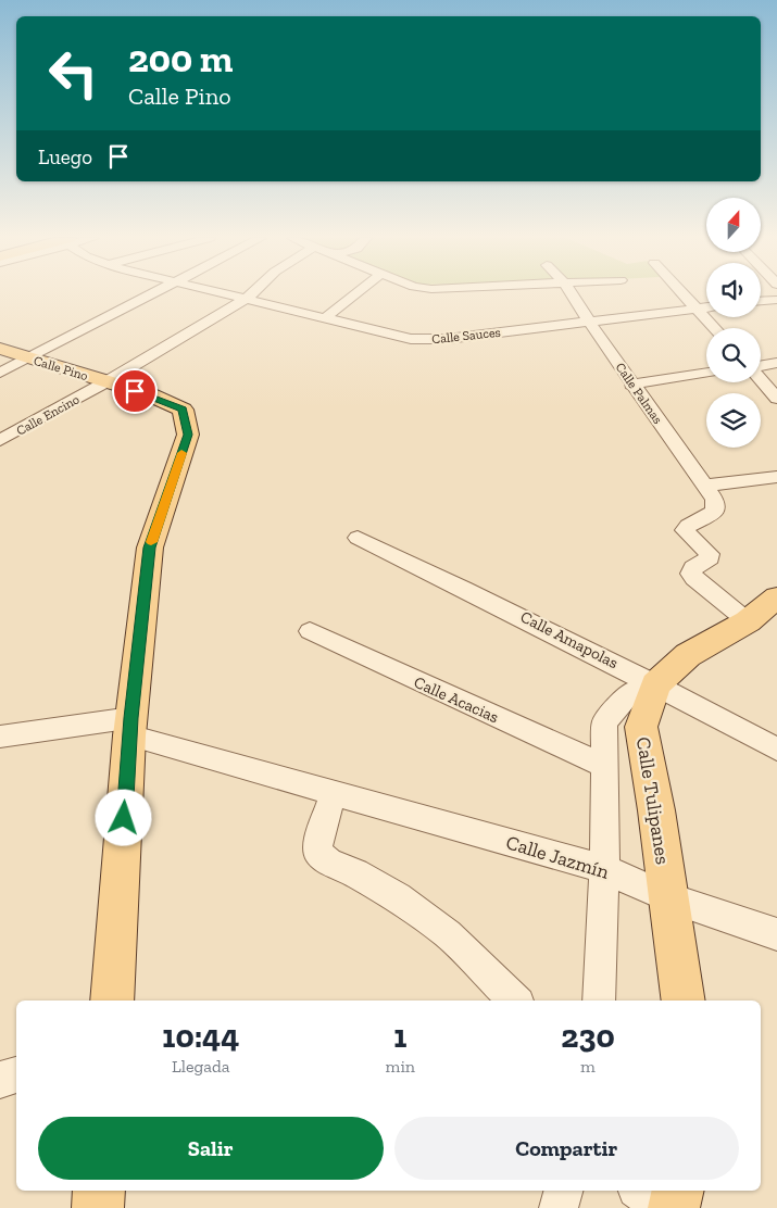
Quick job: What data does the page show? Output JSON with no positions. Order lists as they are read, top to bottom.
{
  "streets": {
    "main road": ["Calle Pino", "Calle Tulipanes"],
    "street": [
      "Calle Sauces",
      "Calle Palmas",
      "Calle Encino",
      "Calle Amapolas",
      "Calle Acacias",
      "Calle Jazmín"
    ]
  },
  "crossings": [
    ["Calle Sauces", "Calle Palmas"],
    ["Calle Sauces", "Calle Encino"],
    ["Calle Pino", "Calle Encino"],
    ["Calle Pino", "Calle Jazmín"],
    ["Calle Amapolas", "Calle Tulipanes"],
    ["Calle Tulipanes", "Calle Jazmín"]
  ],
  "north": "top",
  "page": {
    "turn": ["200 m", "Calle Pino"],
    "then": "Luego",
    "eta": [
      "10:44",
      "Llegada",
      "1",
      "min",
      "230",
      "m"
    ],
    "buttons": ["Salir", "Compartir"]
  }
}
